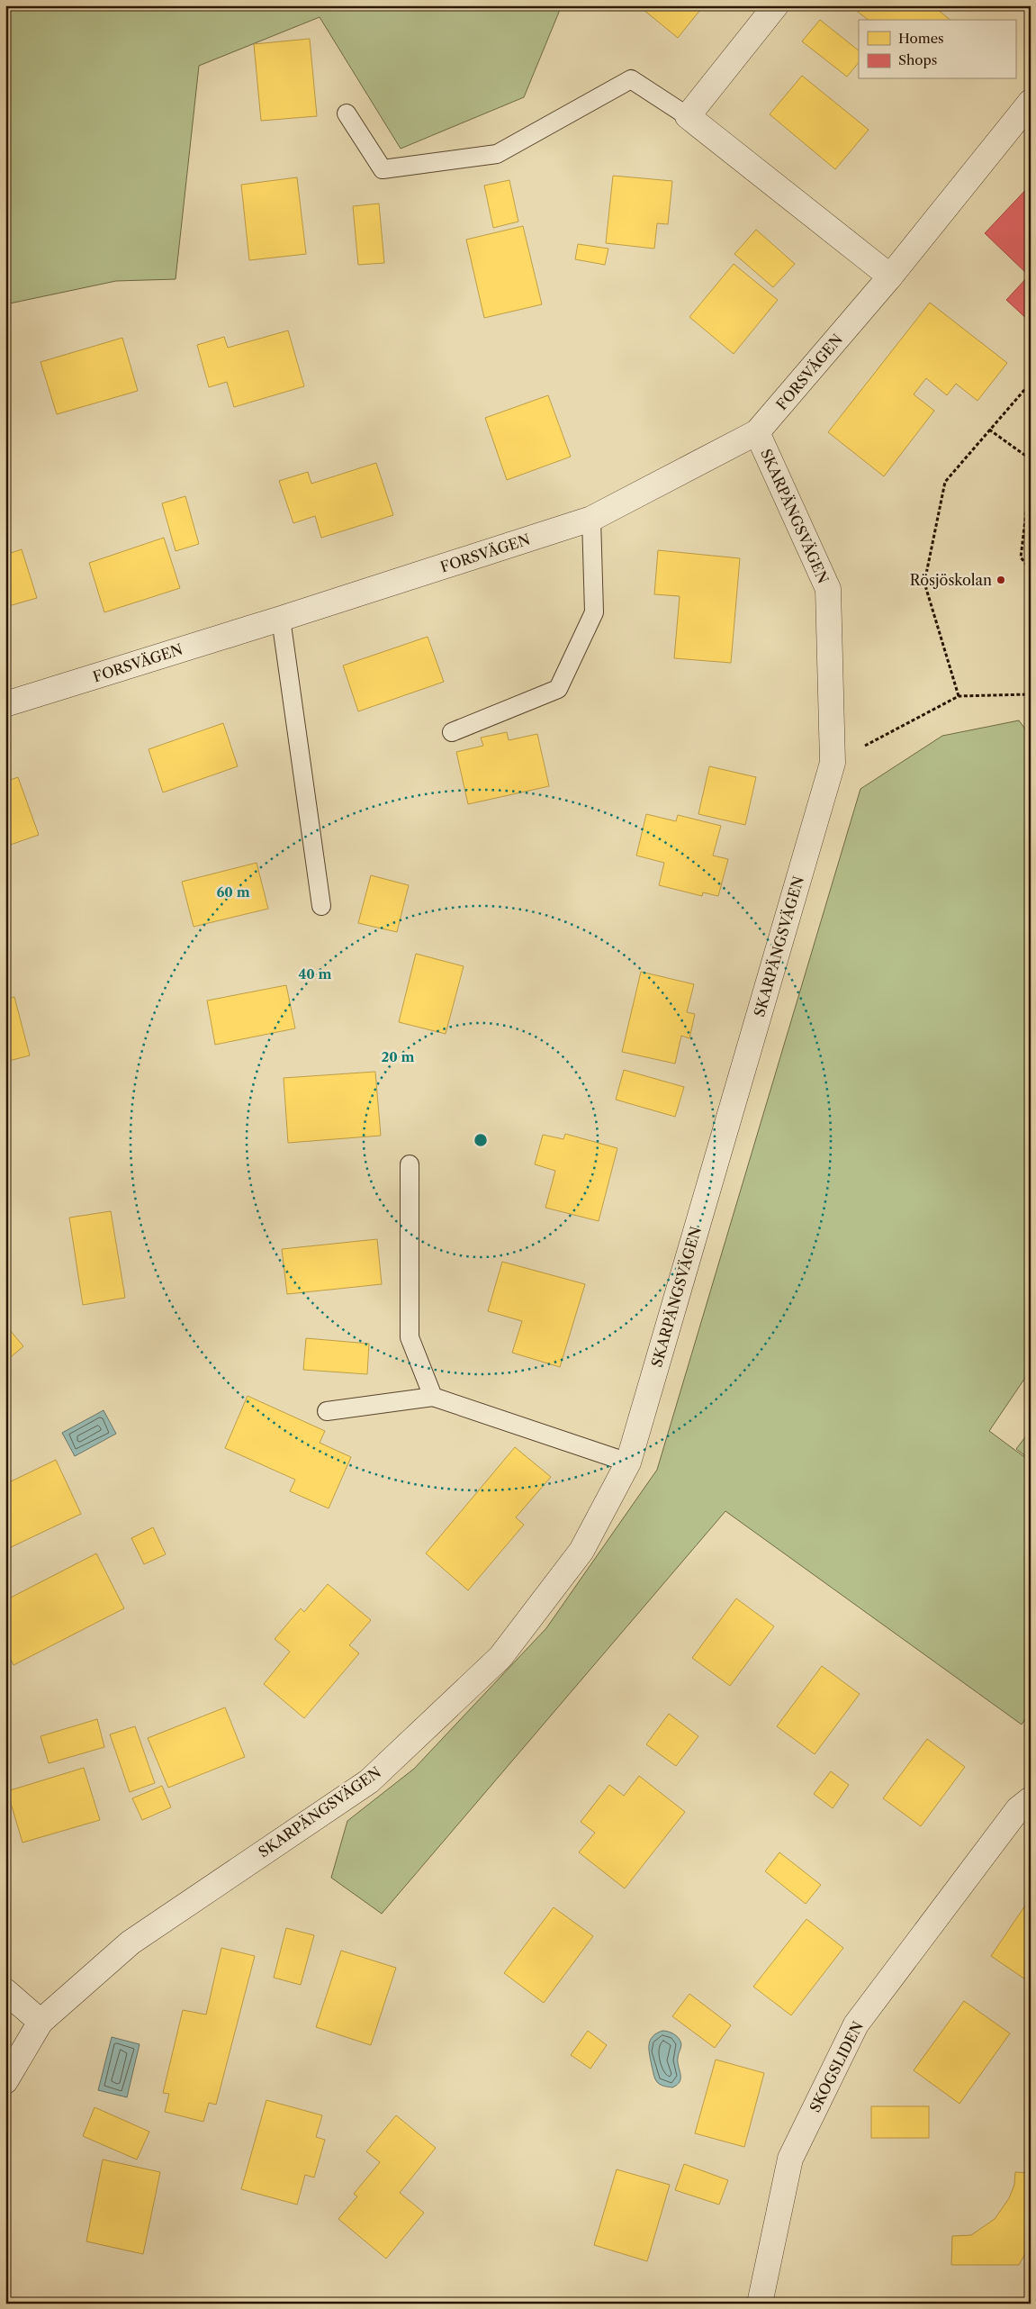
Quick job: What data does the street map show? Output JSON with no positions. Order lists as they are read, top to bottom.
{
  "streets": {
    "street": ["FORSVÄGEN", "SKARPÄNGSVÄGEN", "SKOGSLIDEN"]
  },
  "crossings": [
    ["FORSVÄGEN", "SKARPÄNGSVÄGEN"]
  ],
  "places": ["Rösjöskolan"],
  "legend": ["Homes", "Shops"],
  "rings": ["60 m", "40 m", "20 m"]
}
